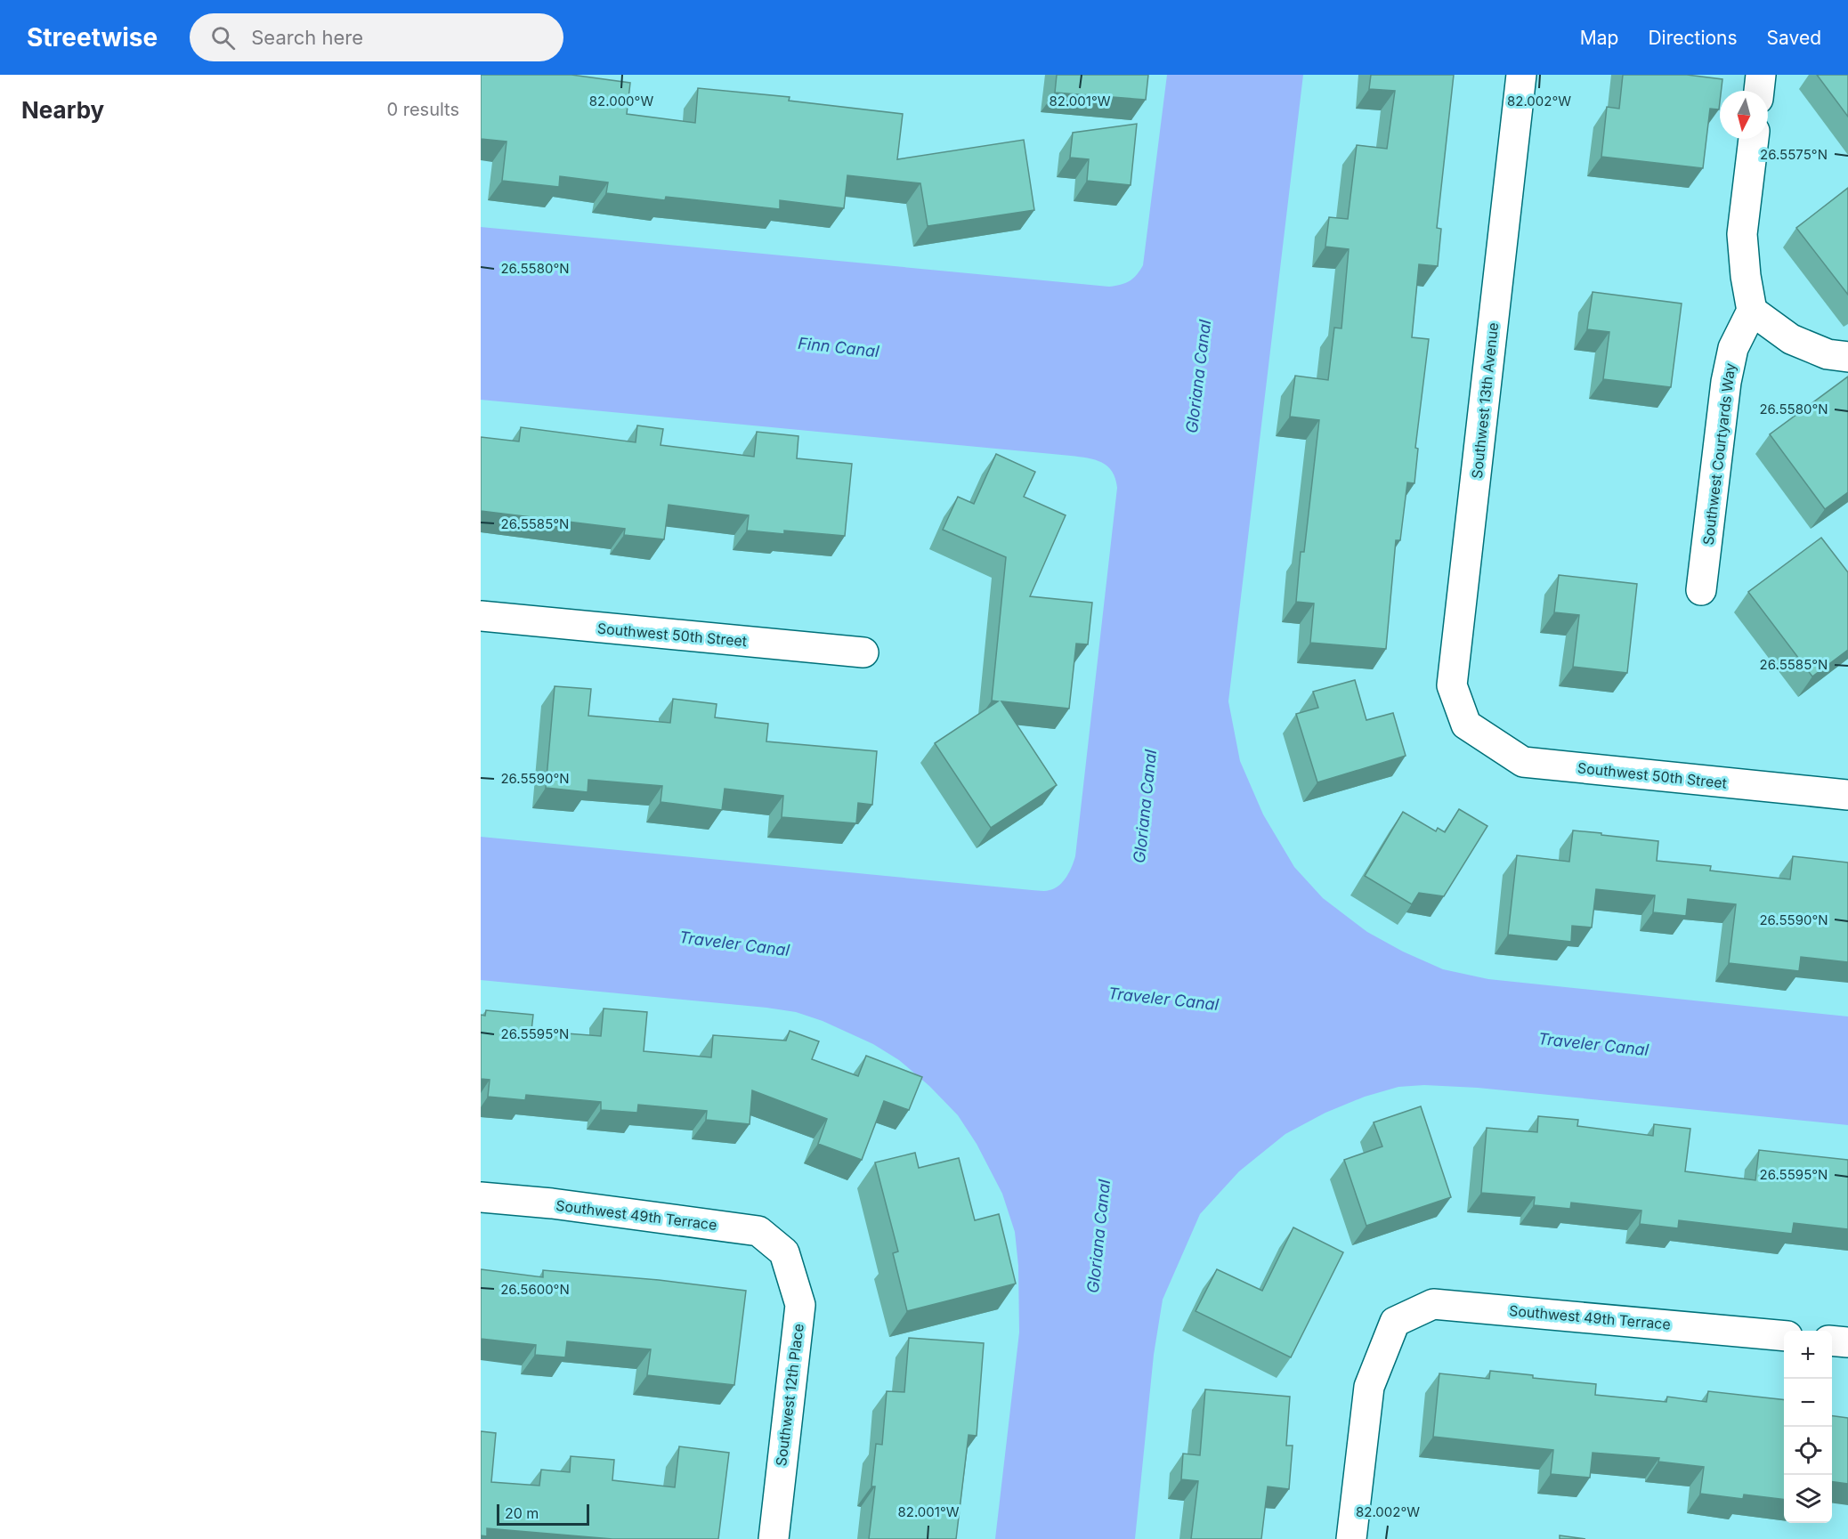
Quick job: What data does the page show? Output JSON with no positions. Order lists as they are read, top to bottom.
{
  "streets": {
    "street": [
      "Southwest 13th Avenue",
      "Southwest Courtyards Way",
      "Southwest 50th Street",
      "Southwest 49th Terrace",
      "Southwest 12th Place"
    ]
  },
  "crossings": [
    ["Southwest 13th Avenue", "Southwest 50th Street"],
    ["Southwest 49th Terrace", "Southwest 12th Place"]
  ],
  "water": ["Finn Canal", "Gloriana Canal", "Traveler Canal"],
  "scale_bar": "20 m",
  "north": "bottom",
  "page": {
    "header": "Streetwise",
    "search": "Search here",
    "nav": ["Map", "Directions", "Saved"],
    "heading": ["Nearby", "0 results"],
    "map_buttons": ["+", "−"],
    "scale": "20 m"
  },
  "coordinates": [
    "82.000°W",
    "82.001°W",
    "82.002°W",
    "26.5575°N",
    "26.5580°N",
    "26.5585°N",
    "26.5590°N",
    "26.5595°N",
    "26.5600°N"
  ]
}
